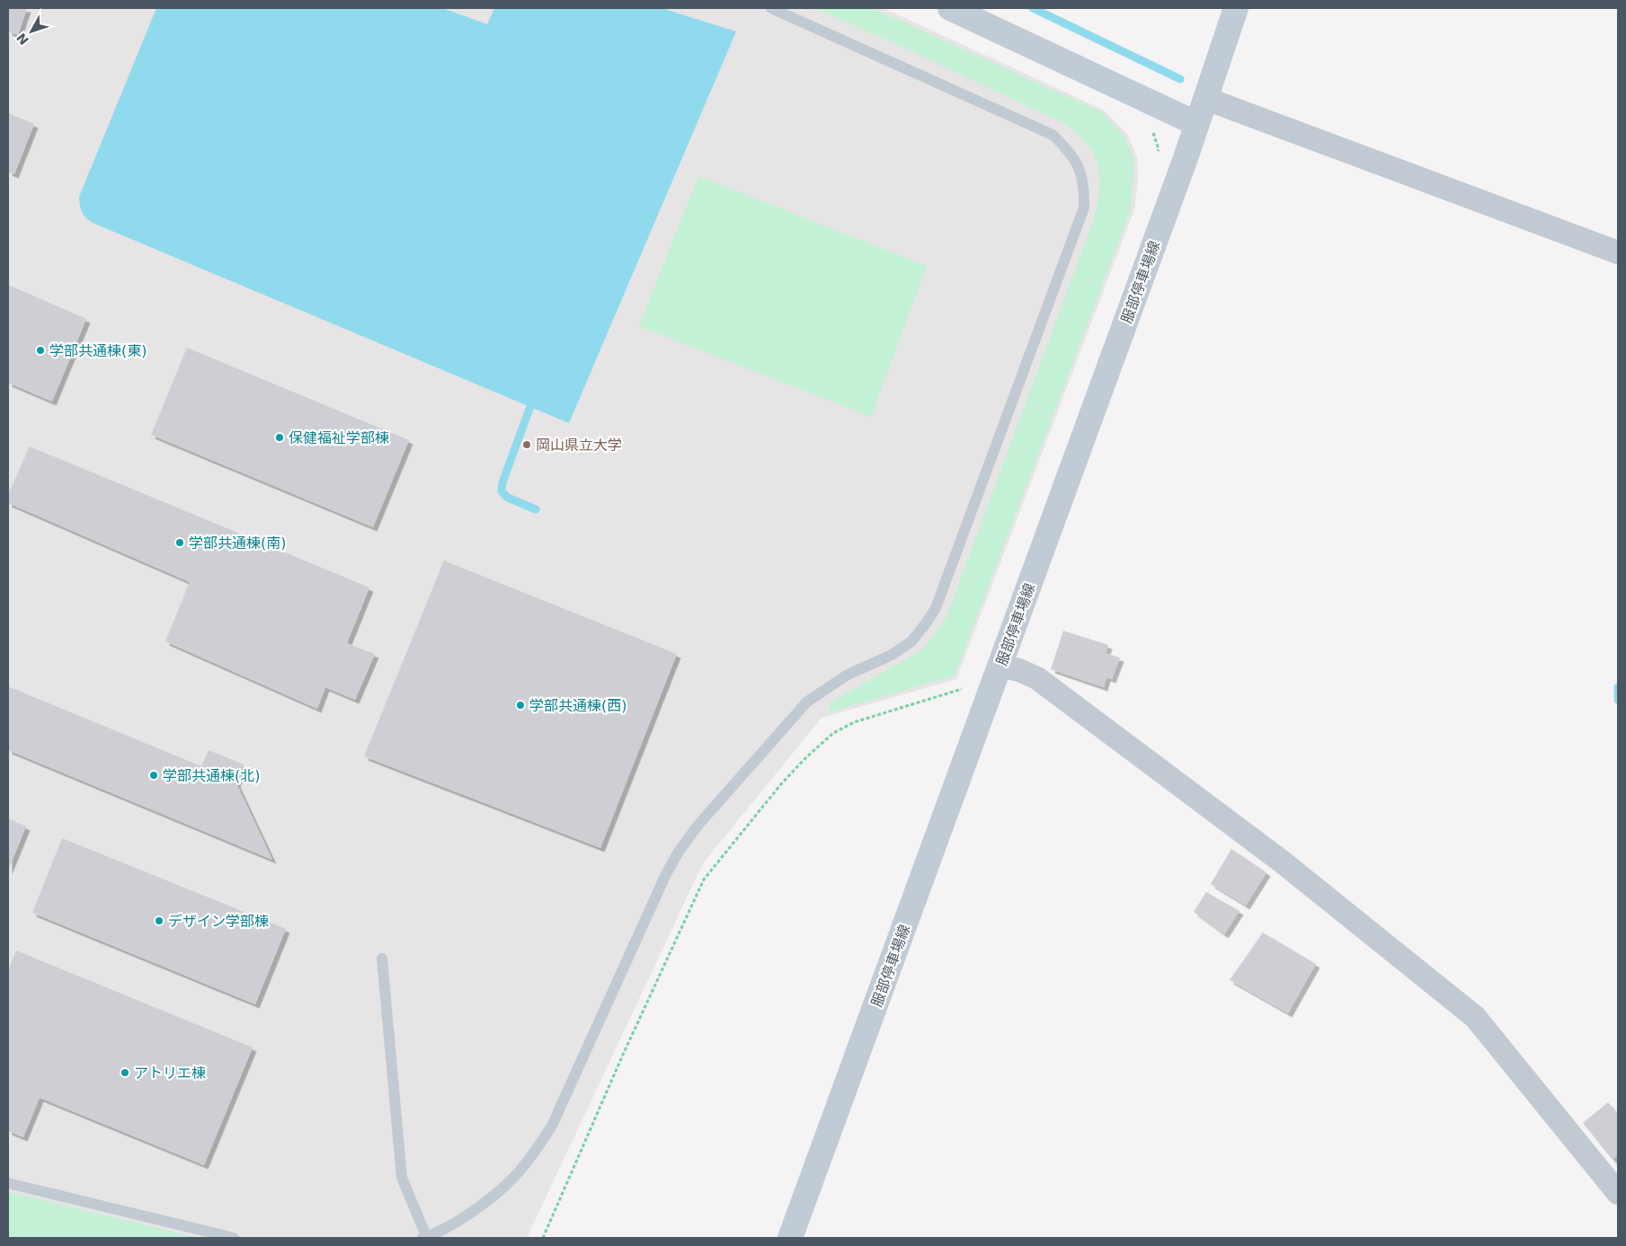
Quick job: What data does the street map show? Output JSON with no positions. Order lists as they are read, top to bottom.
{
  "streets": {
    "main road": ["服部停車場線"]
  },
  "places": [
    "学部共通棟(東)",
    "保健福祉学部棟",
    "岡山県立大学",
    "学部共通棟(南)",
    "学部共通棟(西)",
    "学部共通棟(北)",
    "デザイン学部棟",
    "アトリエ棟"
  ],
  "north": "bottom left"
}
